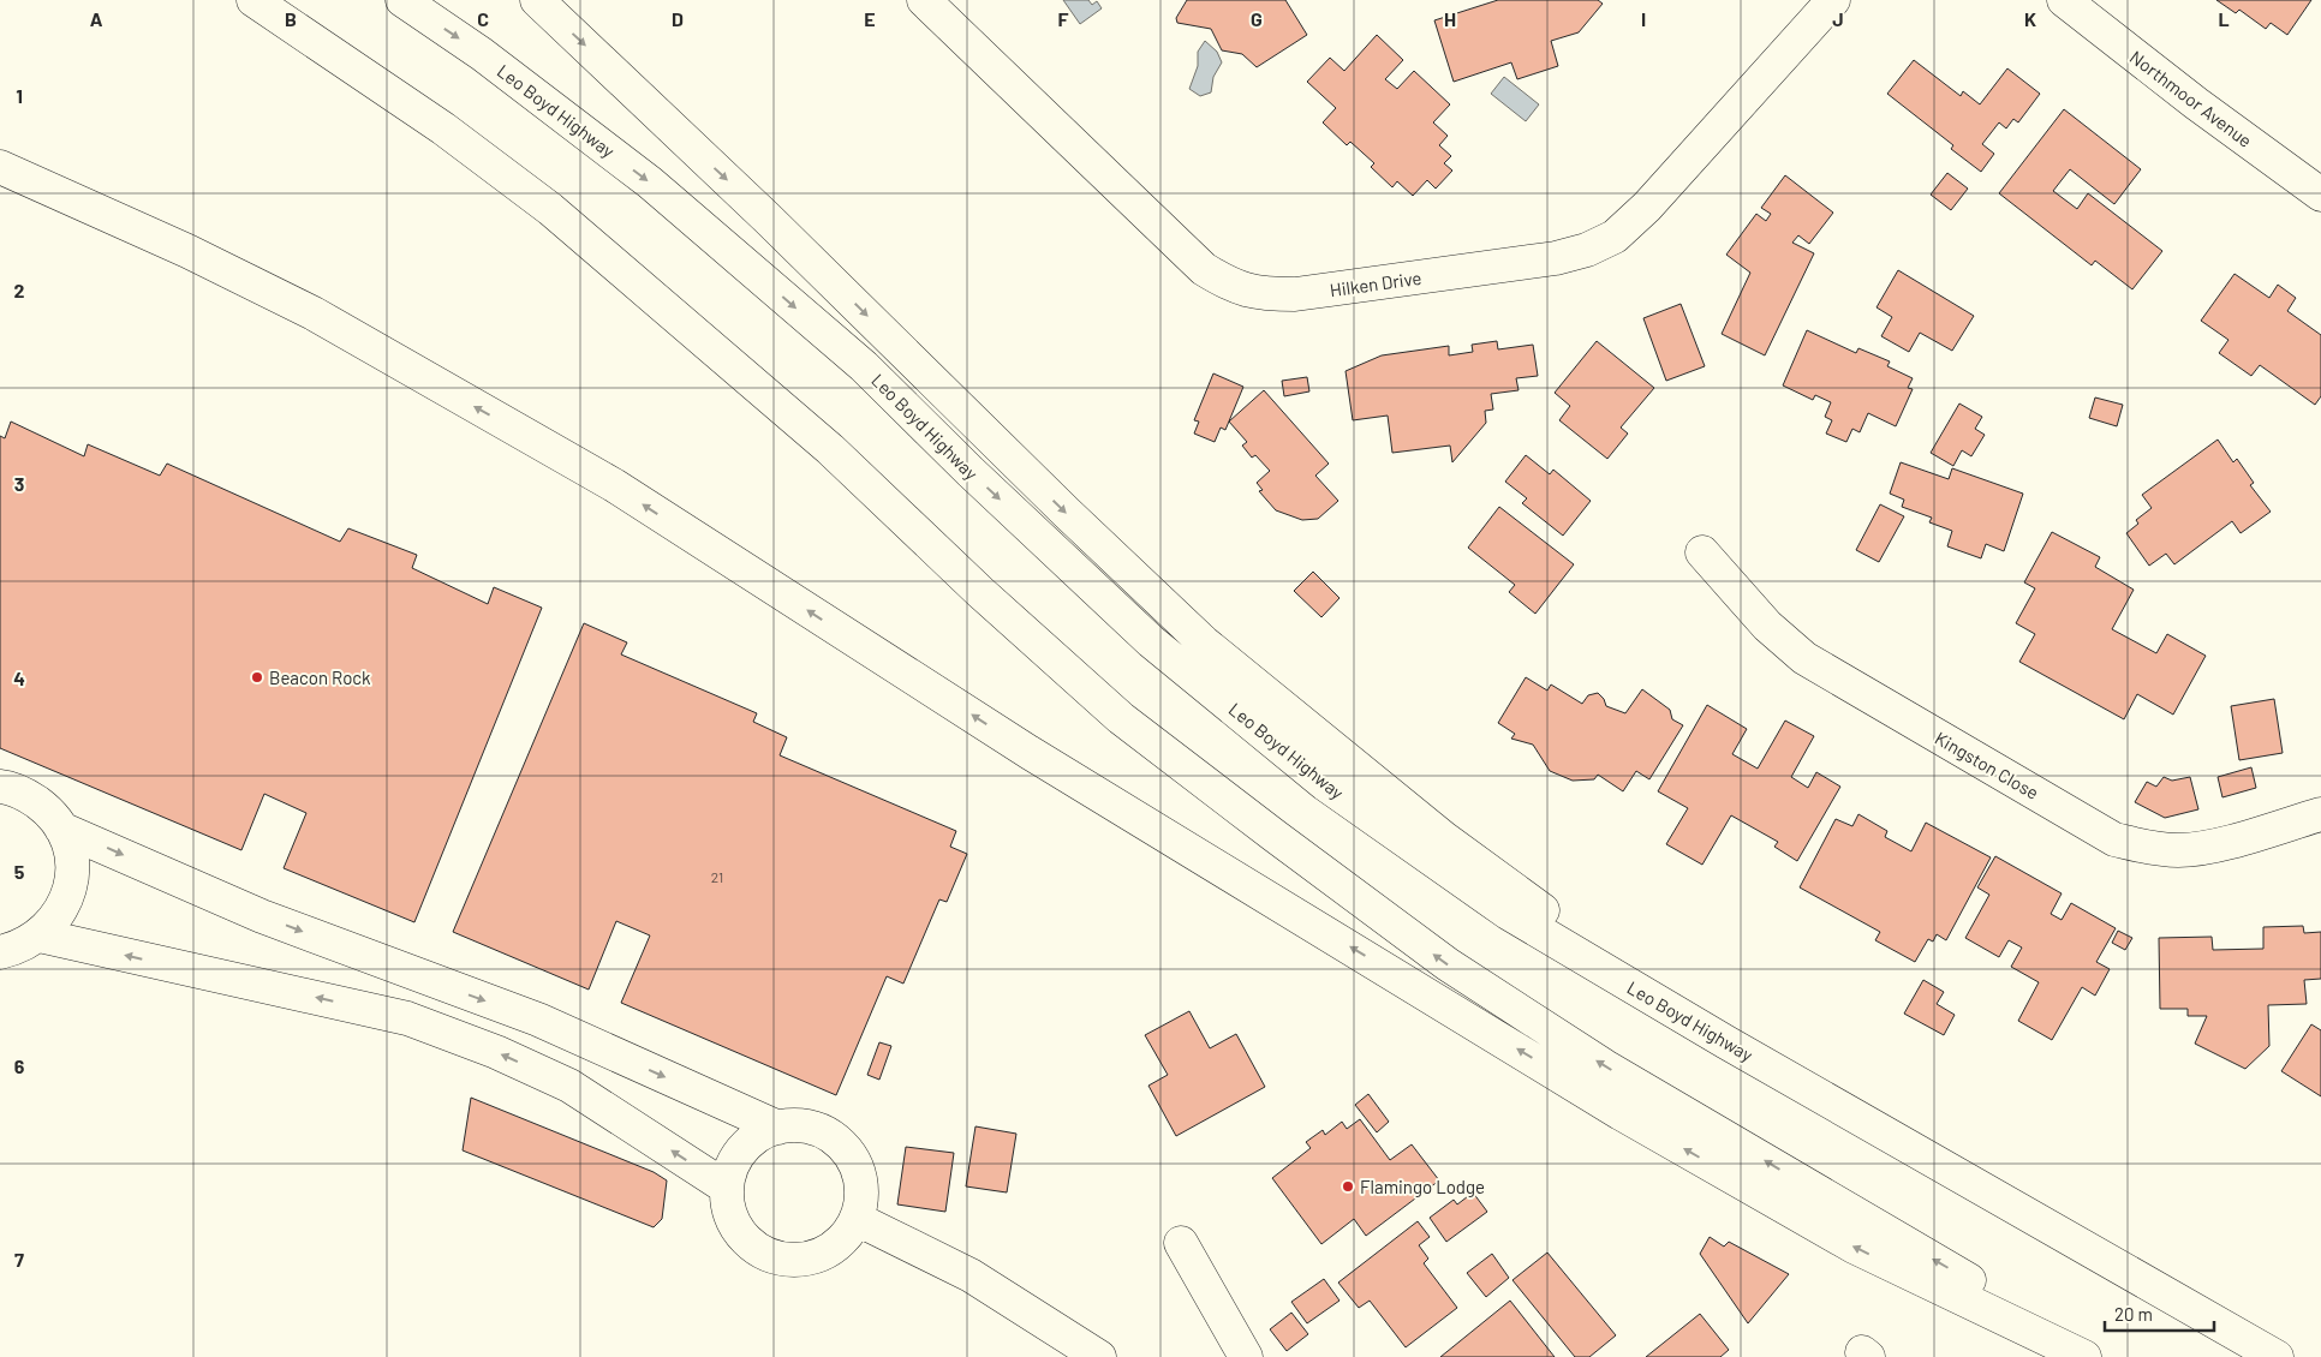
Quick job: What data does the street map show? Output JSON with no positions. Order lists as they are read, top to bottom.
{
  "streets": {
    "main road": [
      "Northmoor Avenue",
      "Leo Boyd Highway",
      "Hilken Drive",
      "Kingston Close"
    ]
  },
  "places": ["Beacon Rock", "Flamingo Lodge"],
  "house_numbers": ["21"],
  "scale_bar": "20 m",
  "grid": {
    "columns": [
      "A",
      "B",
      "C",
      "D",
      "E",
      "F",
      "G",
      "H",
      "I",
      "J",
      "K",
      "L"
    ],
    "rows": [
      "1",
      "2",
      "3",
      "4",
      "5",
      "6",
      "7"
    ]
  }
}
